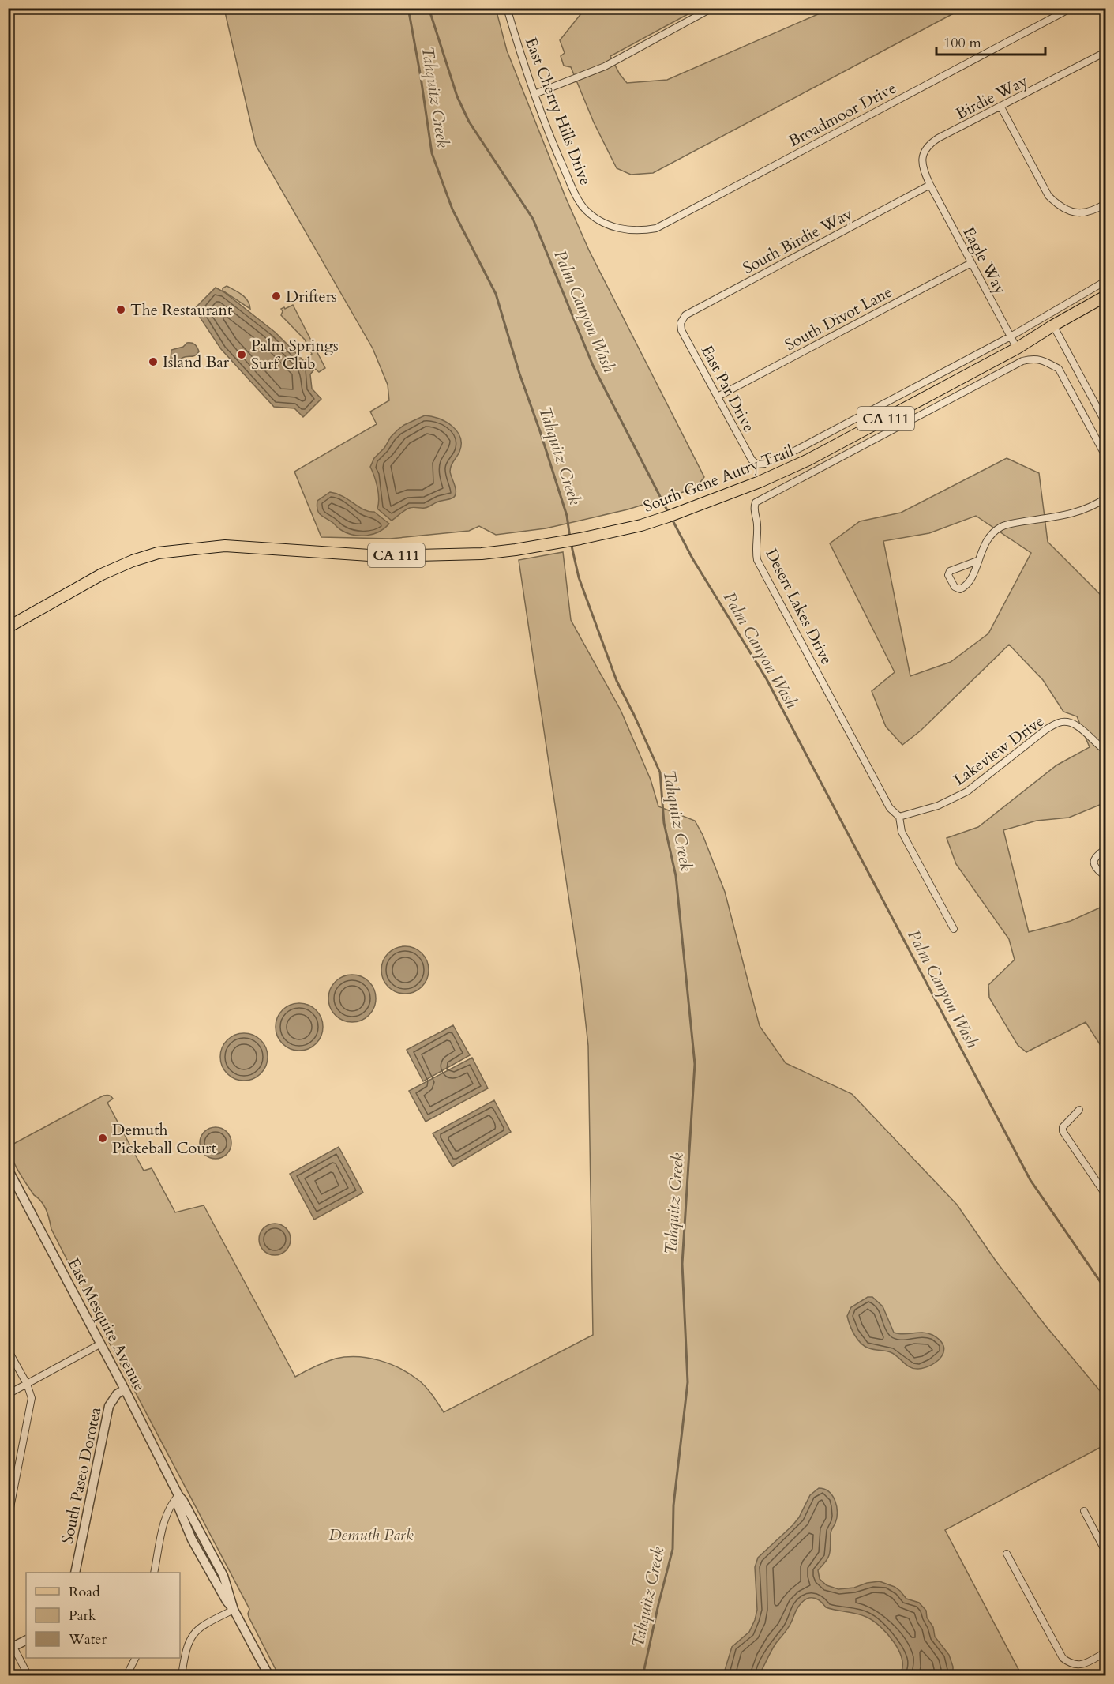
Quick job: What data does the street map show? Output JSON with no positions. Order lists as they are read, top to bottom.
{
  "streets": {
    "main road": ["CA 111", "South Gene Autry Trail"],
    "street": [
      "Birdie Way",
      "East Cherry Hills Drive",
      "Broadmoor Drive",
      "South Birdie Way",
      "Eagle Way",
      "South Divot Lane",
      "East Par Drive",
      "Desert Lakes Drive",
      "Lakeview Drive",
      "East Mesquite Avenue",
      "South Paseo Dorotea"
    ]
  },
  "crossings": [
    ["Birdie Way", "South Birdie Way"],
    ["Birdie Way", "Eagle Way"],
    ["East Cherry Hills Drive", "Broadmoor Drive"],
    ["South Birdie Way", "Eagle Way"],
    ["South Birdie Way", "East Par Drive"],
    ["Eagle Way", "South Divot Lane"],
    ["Eagle Way", "South Gene Autry Trail"],
    ["South Divot Lane", "East Par Drive"],
    ["East Par Drive", "South Gene Autry Trail"],
    ["Desert Lakes Drive", "Lakeview Drive"],
    ["East Mesquite Avenue", "South Paseo Dorotea"]
  ],
  "water": ["Tahquitz Creek", "Palm Canyon Wash"],
  "parks": ["Demuth Park"],
  "places": [
    "Drifters",
    "The Restaurant",
    "Palm Springs Surf Club",
    "Island Bar",
    "Demuth Pickeball Court"
  ],
  "legend": ["Road", "Park", "Water"],
  "scale_bar": "100 m"
}
